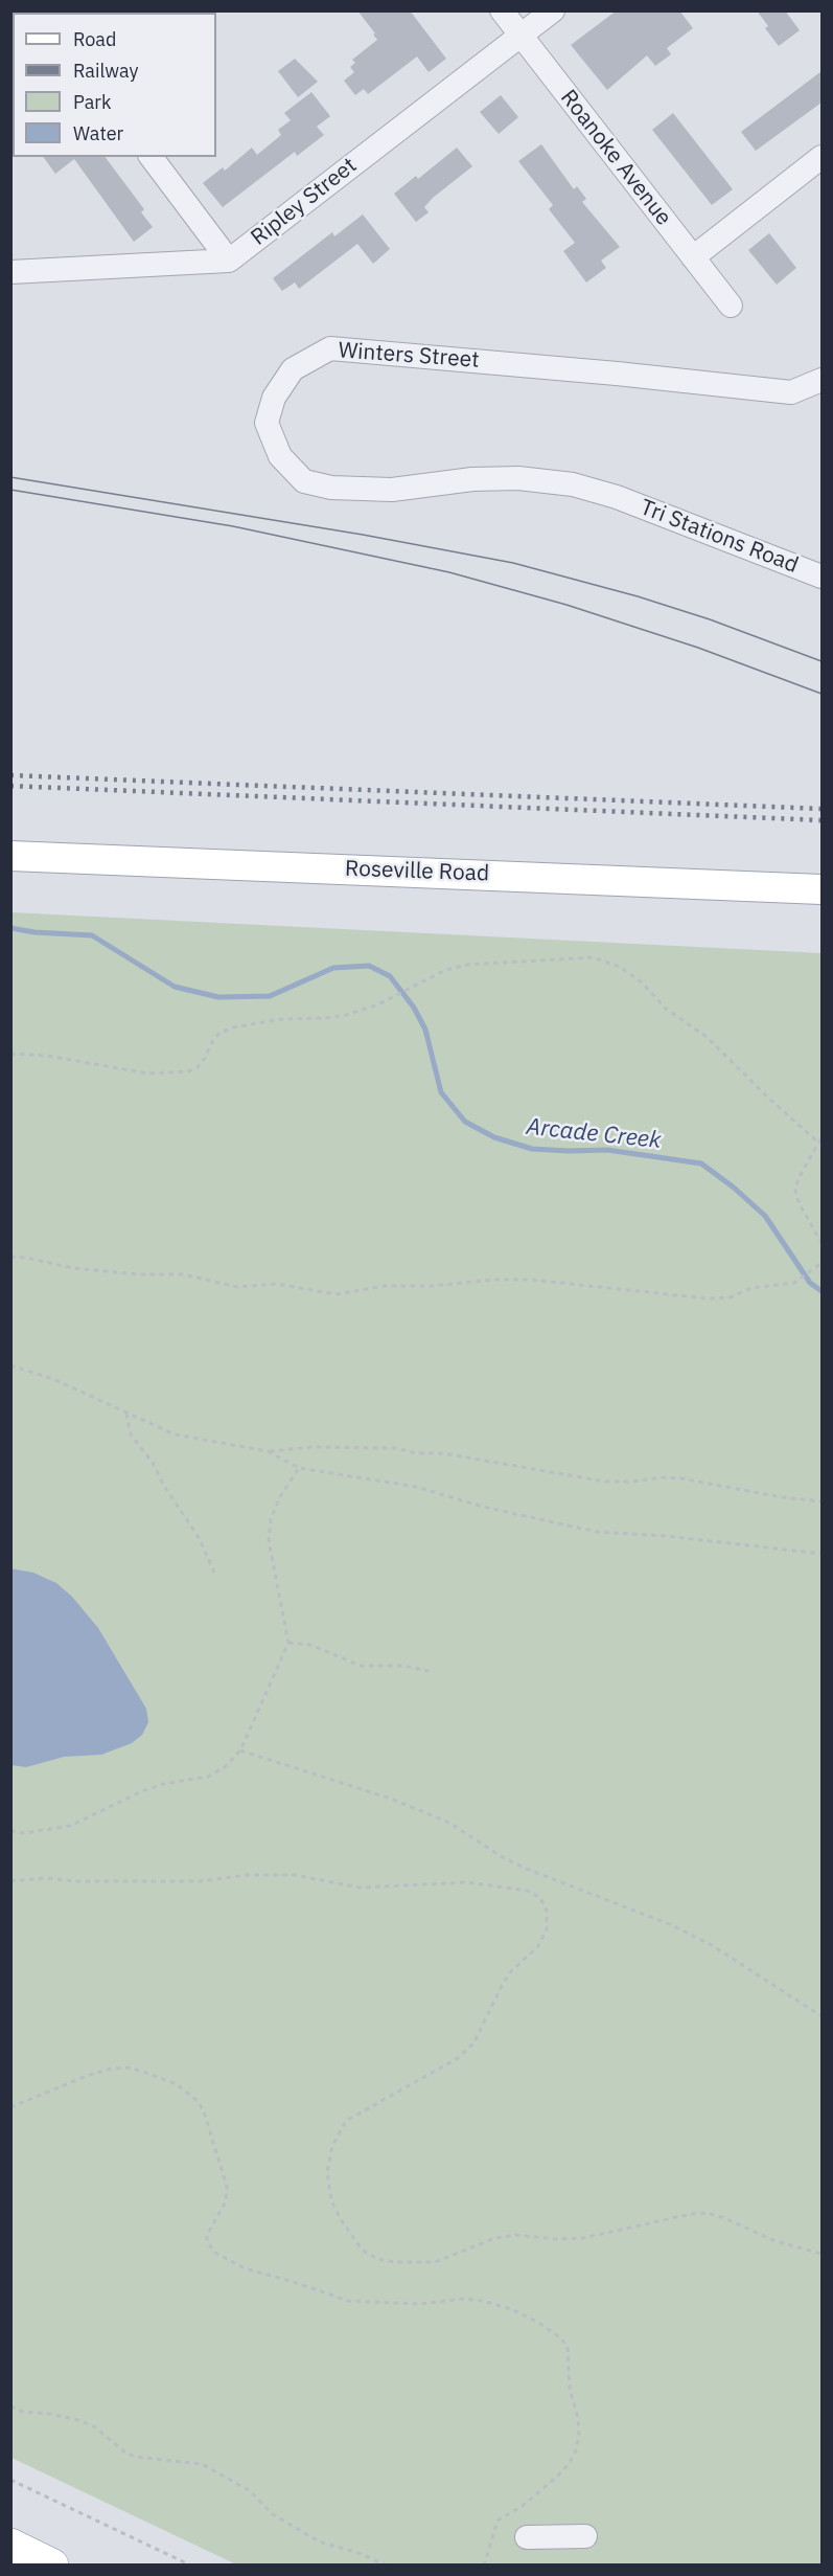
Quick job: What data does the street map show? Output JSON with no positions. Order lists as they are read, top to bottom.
{
  "streets": {
    "main road": ["Roseville Road"],
    "street": [
      "Roanoke Avenue",
      "Ripley Street",
      "Winters Street",
      "Tri Stations Road"
    ]
  },
  "crossings": [
    ["Roanoke Avenue", "Ripley Street"],
    ["Winters Street", "Tri Stations Road"]
  ],
  "water": ["Arcade Creek"],
  "legend": [
    "Road",
    "Railway",
    "Park",
    "Water"
  ]
}
